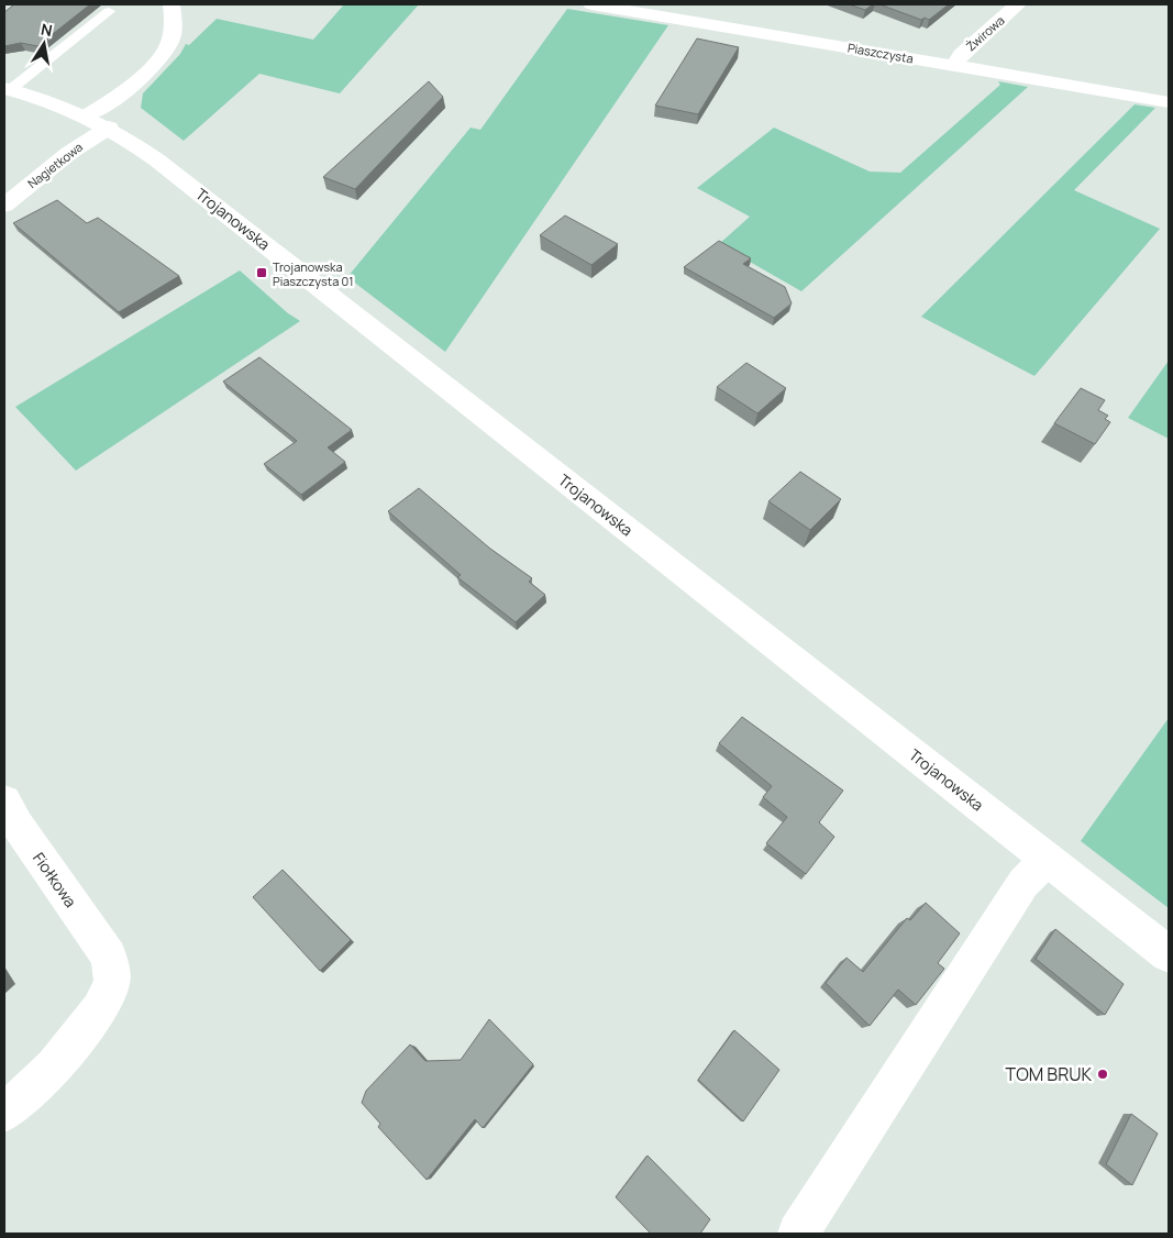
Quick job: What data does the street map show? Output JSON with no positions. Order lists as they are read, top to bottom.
{
  "streets": {
    "street": [
      "Żwirowa",
      "Piaszczysta",
      "Nagietkowa",
      "Trojanowska",
      "Fiołkowa"
    ]
  },
  "crossings": [
    ["Żwirowa", "Piaszczysta"],
    ["Nagietkowa", "Trojanowska"]
  ],
  "places": {
    "transit": ["Trojanowska Piaszczysta 01"],
    "other": ["TOM BRUK"]
  },
  "north": "top"
}
